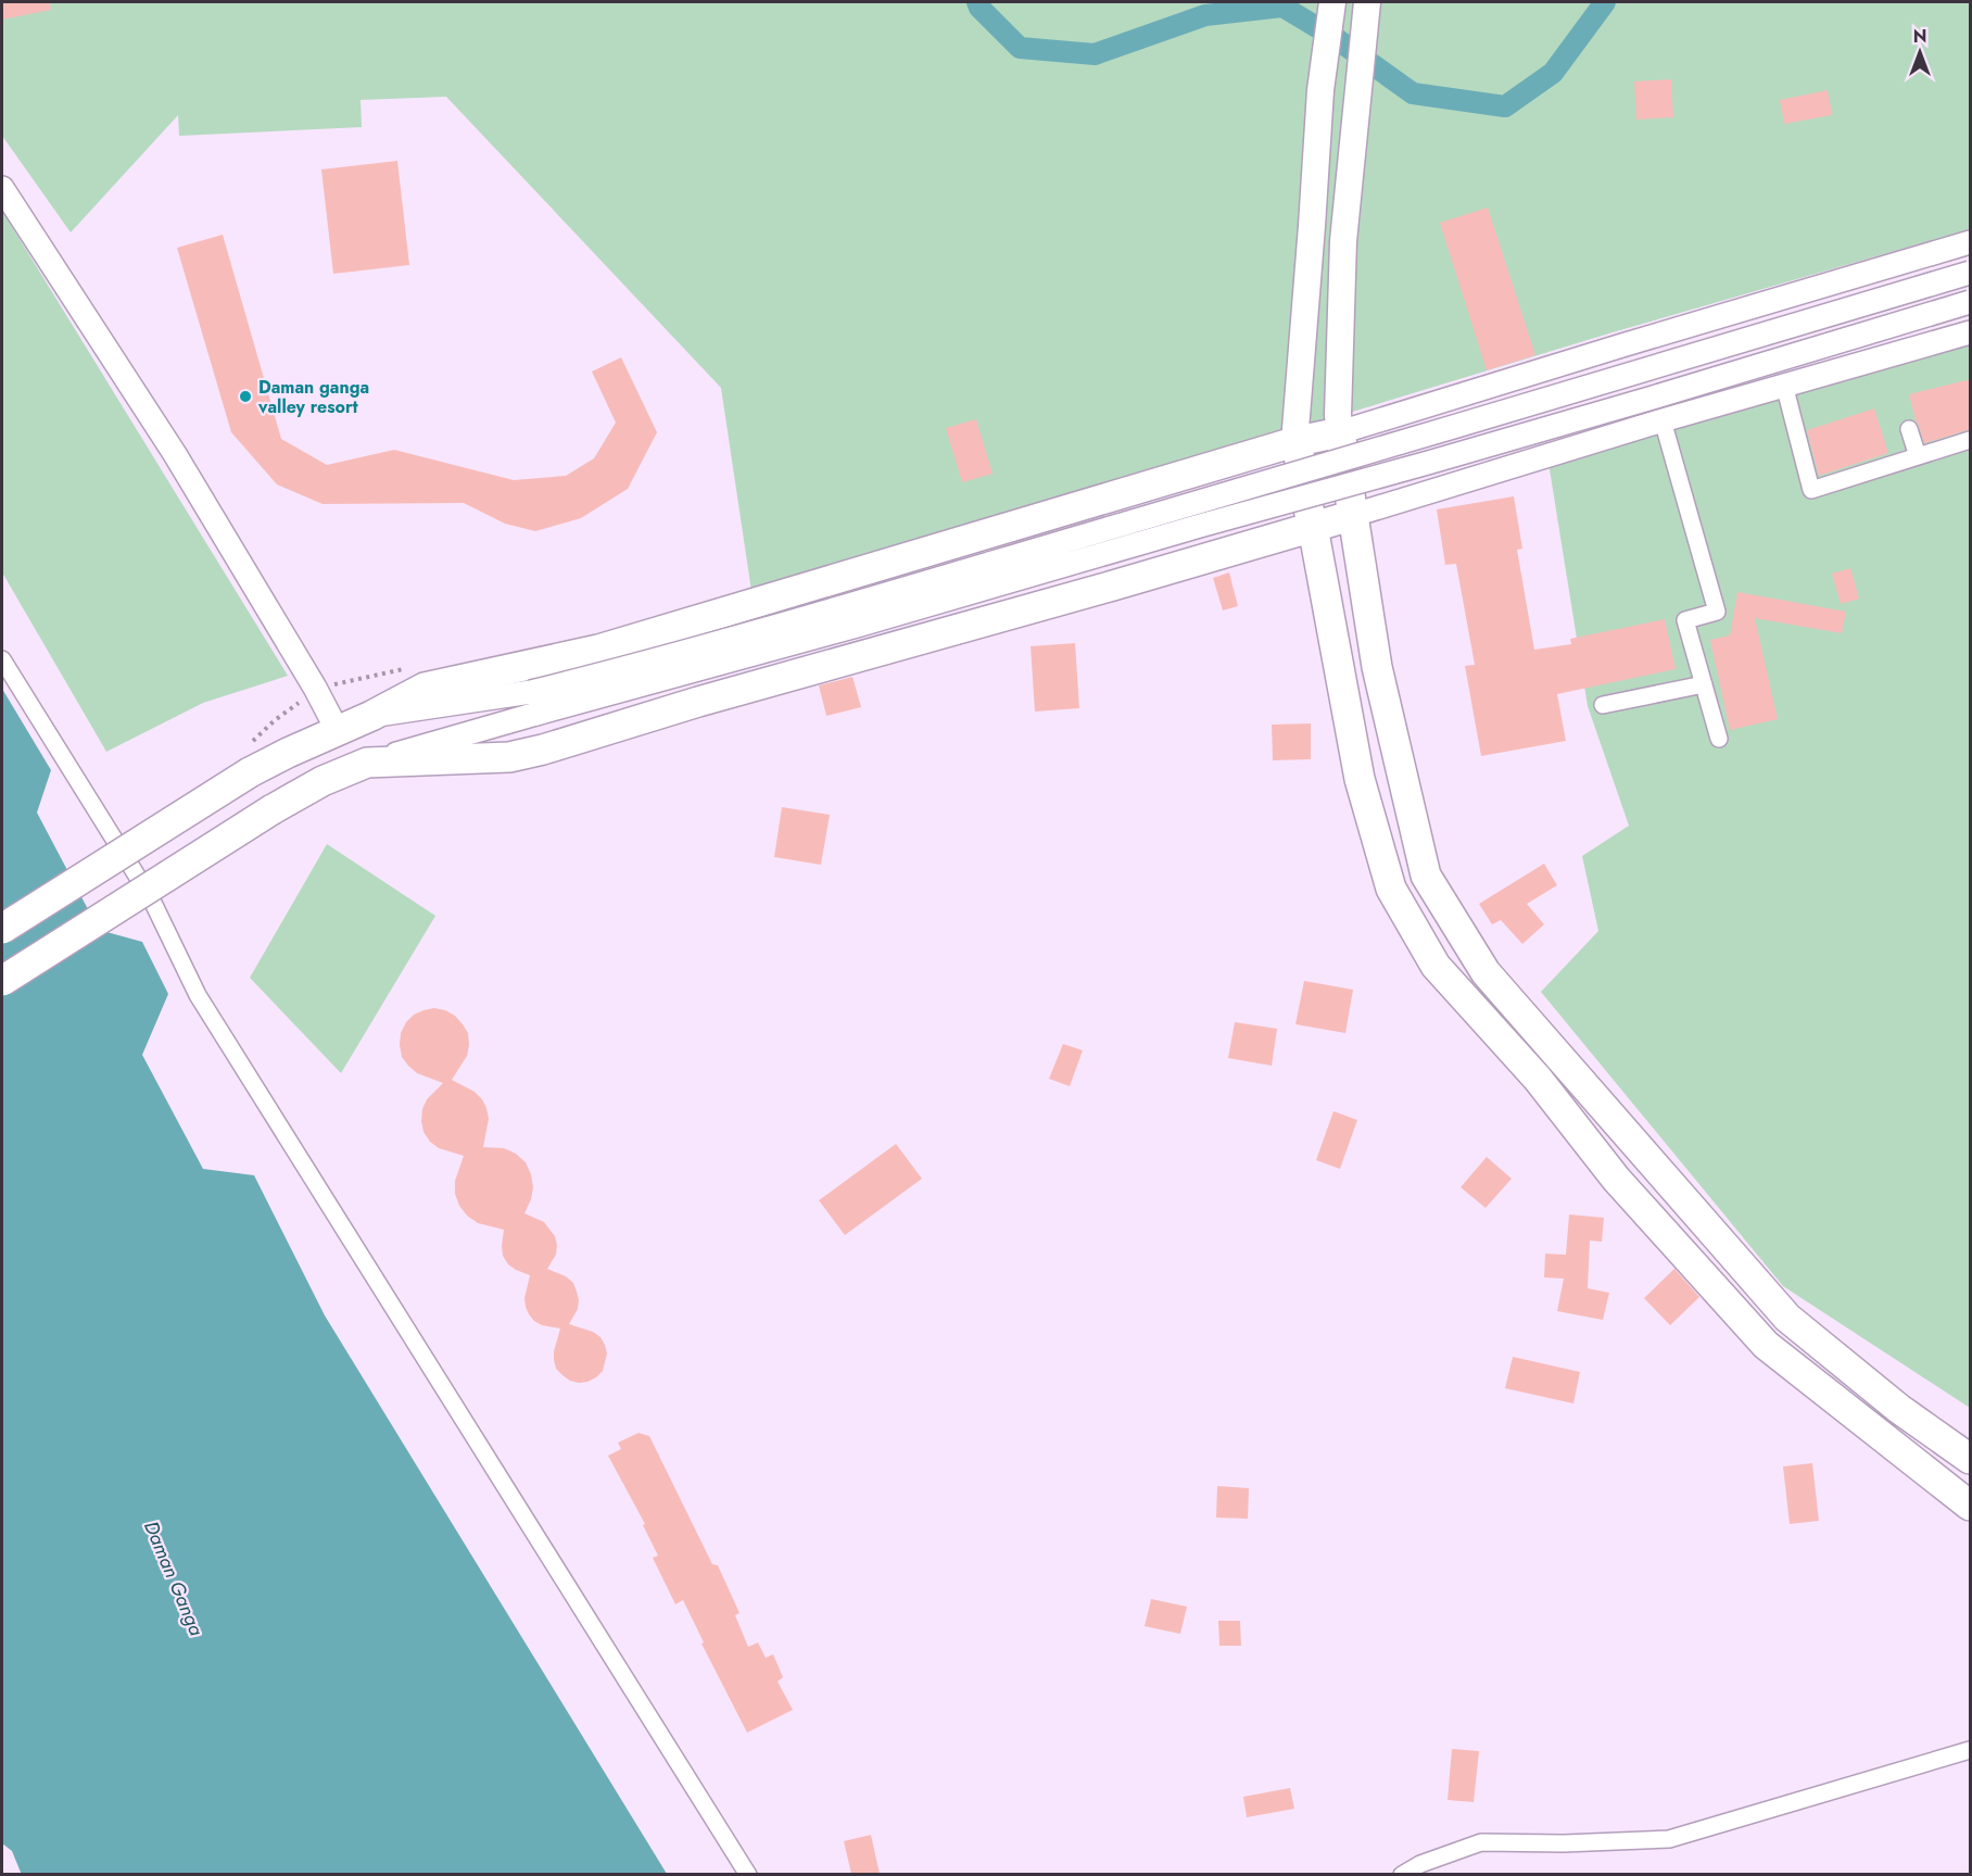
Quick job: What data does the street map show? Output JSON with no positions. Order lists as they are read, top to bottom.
{
  "water": ["Daman Ganga"],
  "places": ["Daman ganga valley resort"],
  "north": "top"
}
